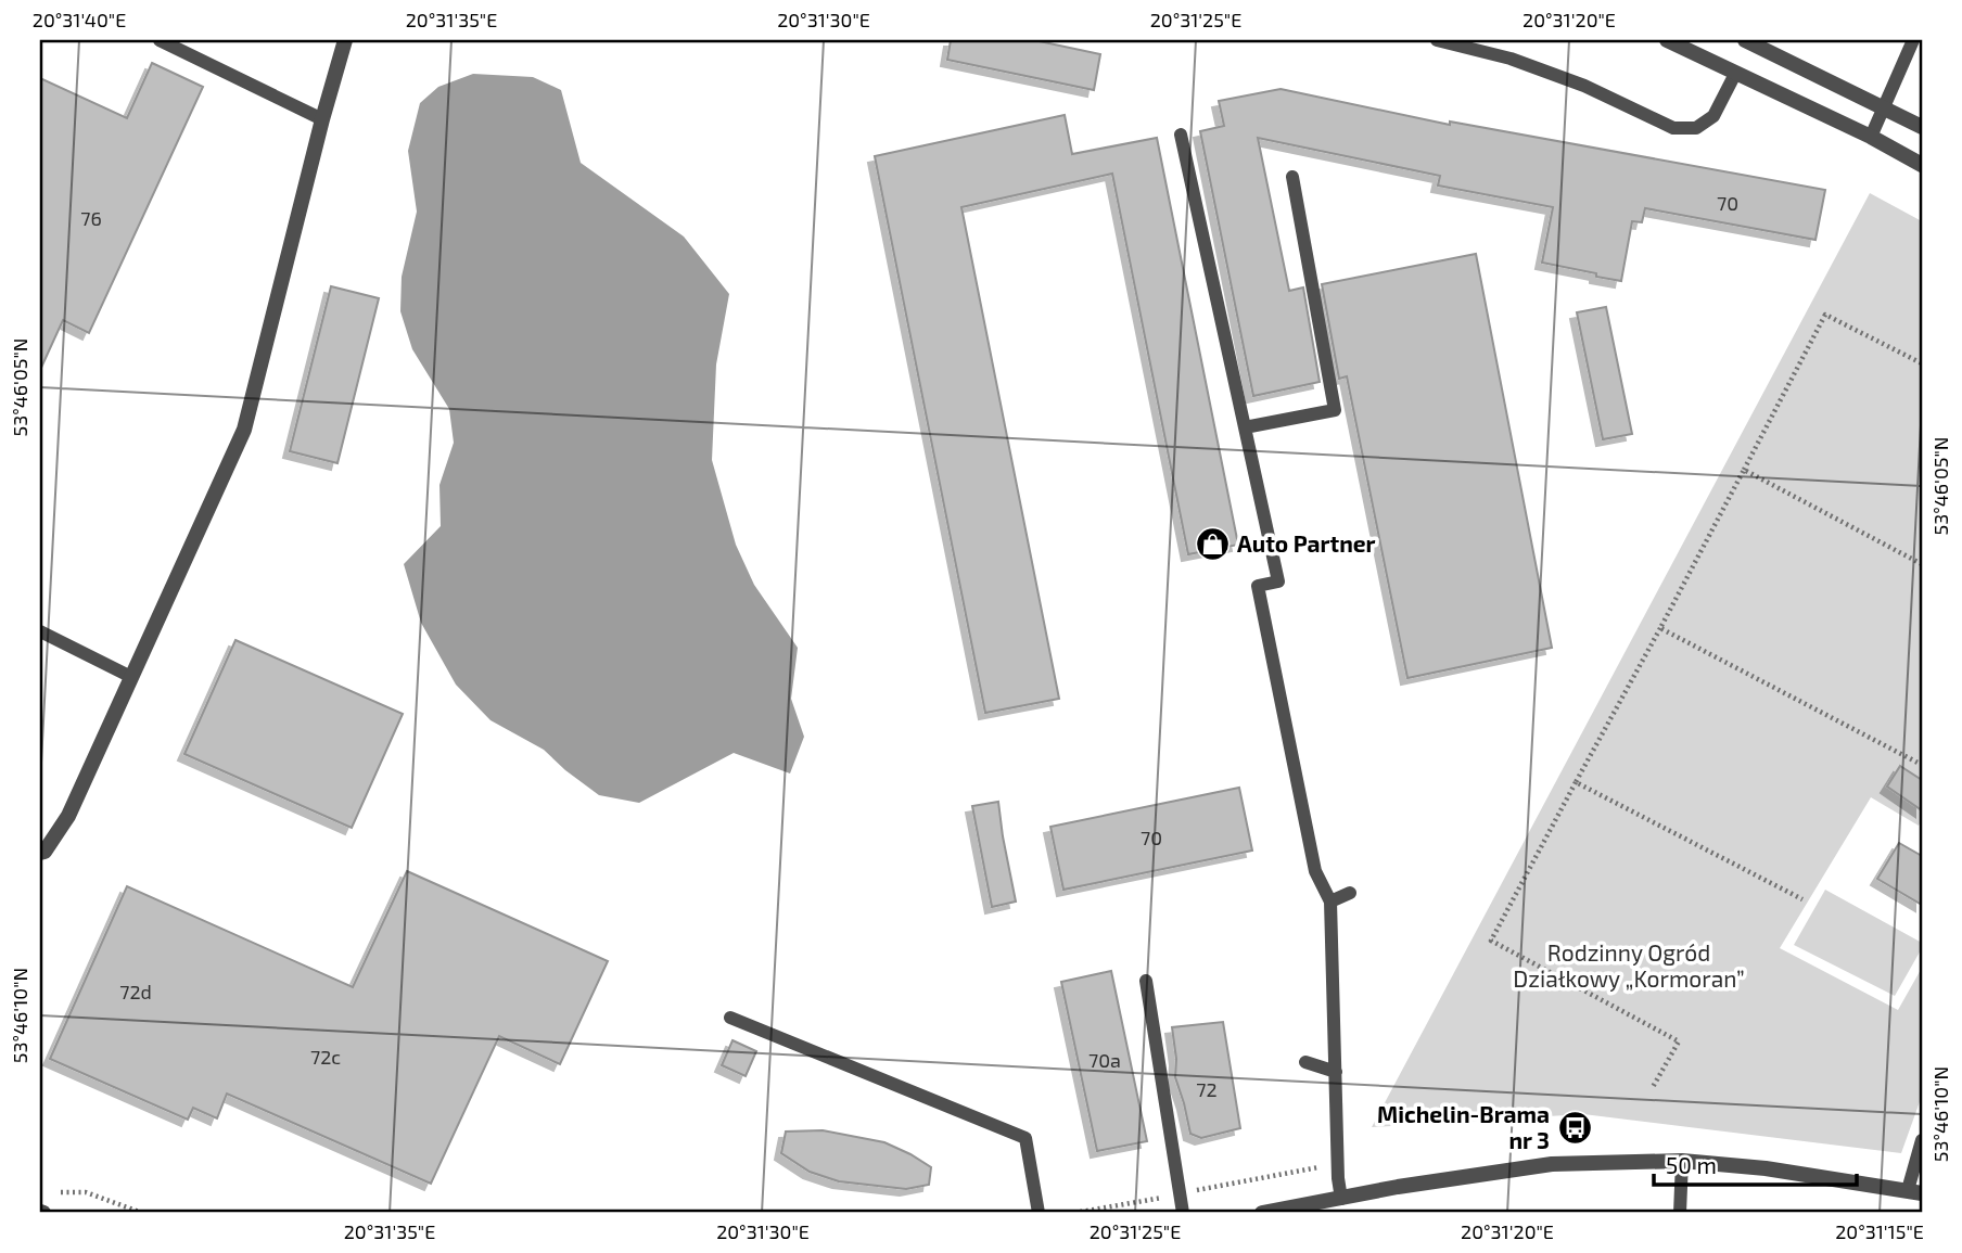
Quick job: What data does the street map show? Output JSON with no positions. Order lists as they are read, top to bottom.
{
  "parks": ["Rodzinny Ogród Działkowy „Kormoran”"],
  "places": {
    "shop": ["Auto Partner"],
    "bus stop": ["Michelin-Brama nr 3"]
  },
  "house_numbers": [
    "70",
    "76",
    "70",
    "72d",
    "72c",
    "70a",
    "72"
  ],
  "scale_bar": "50 m",
  "coordinates": [
    "20°31'40\"E",
    "20°31'35\"E",
    "20°31'30\"E",
    "20°31'25\"E",
    "20°31'20\"E",
    "53°46'05\"N",
    "53°46'10\"N",
    "20°31'15\"E"
  ]
}
